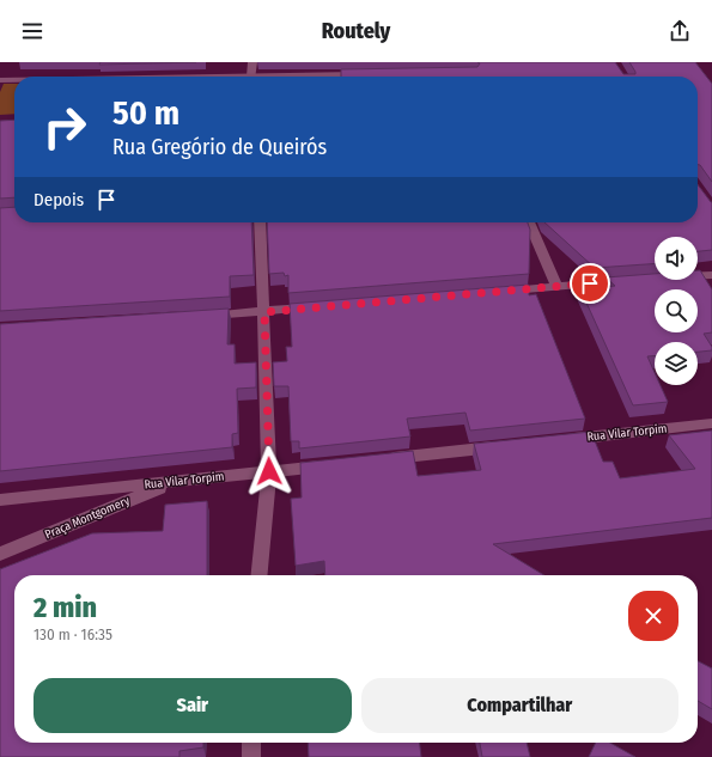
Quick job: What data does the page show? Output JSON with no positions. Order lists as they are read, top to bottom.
{
  "streets": {
    "street": ["Rua Vilar Torpim", "Praça Montgomery"]
  },
  "crossings": [
    ["Rua Vilar Torpim", "Praça Montgomery"]
  ],
  "page": {
    "header": "Routely",
    "turn": ["50 m", "Rua Gregório de Queirós"],
    "then": "Depois",
    "heading": ["2 min", "130 m · 16:35"],
    "buttons": ["Sair", "Compartilhar"]
  }
}
